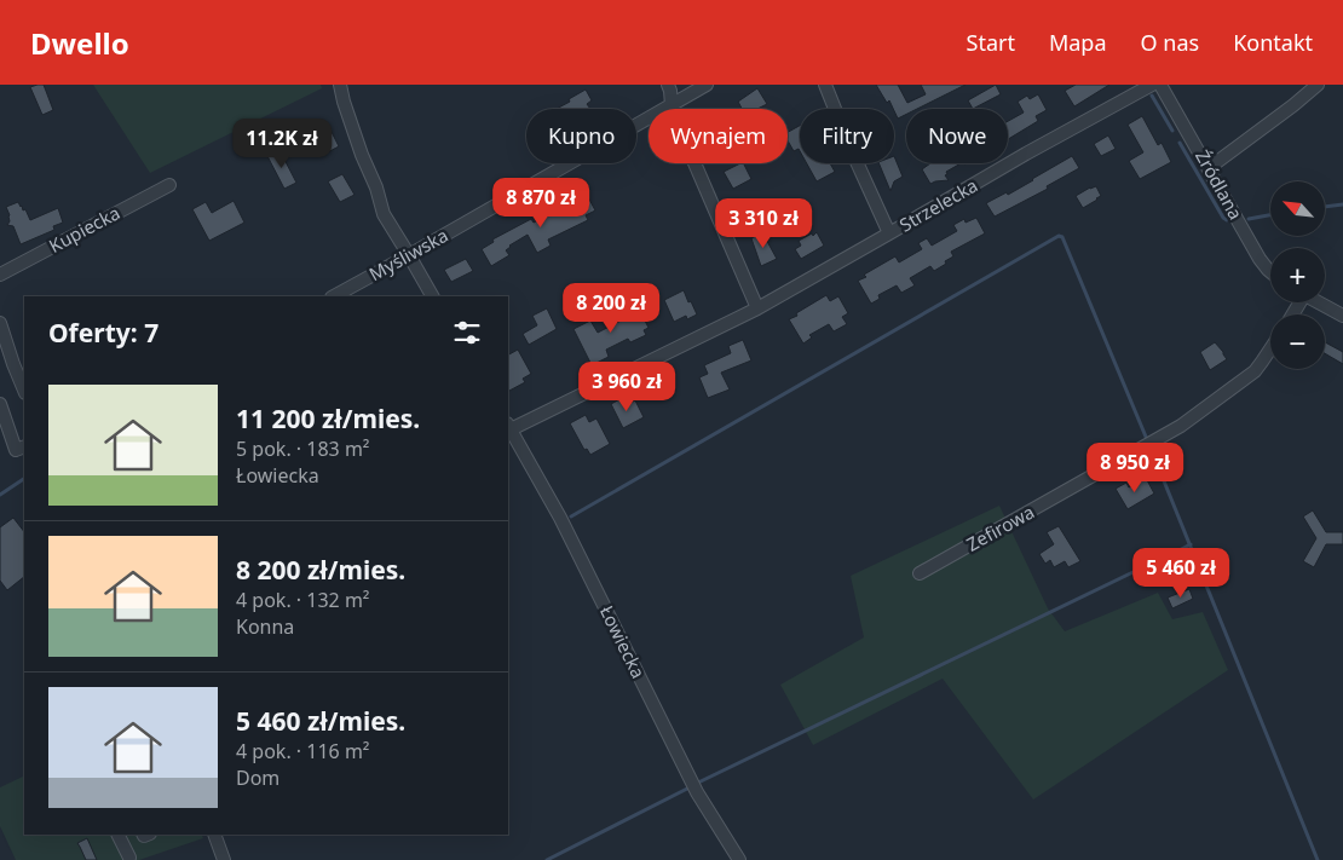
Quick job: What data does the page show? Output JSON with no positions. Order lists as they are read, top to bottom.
{
  "streets": {
    "street": [
      "Źródlana",
      "Strzelecka",
      "Kupiecka",
      "Myśliwska",
      "Zefirowa",
      "Łowiecka"
    ]
  },
  "crossings": [
    ["Strzelecka", "Łowiecka"]
  ],
  "north": "top left",
  "page": {
    "header": "Dwello",
    "nav": [
      "Start",
      "Mapa",
      "O nas",
      "Kontakt"
    ],
    "chip": [
      "Kupno",
      "Wynajem",
      "Filtry",
      "Nowe"
    ],
    "price": [
      "11.2K zł",
      "8 870 zł",
      "3 310 zł",
      "8 200 zł",
      "3 960 zł",
      "8 950 zł",
      "5 460 zł"
    ],
    "map_buttons": ["+", "−"],
    "heading": "Oferty: 7",
    "list": [
      {
        "name": "11 200 zł/mies.",
        "note": "5 pok. · 183 m² · Łowiecka"
      },
      {
        "name": "8 200 zł/mies.",
        "note": "4 pok. · 132 m² · Konna"
      },
      {
        "name": "5 460 zł/mies.",
        "note": "4 pok. · 116 m² · Dom"
      }
    ]
  }
}
